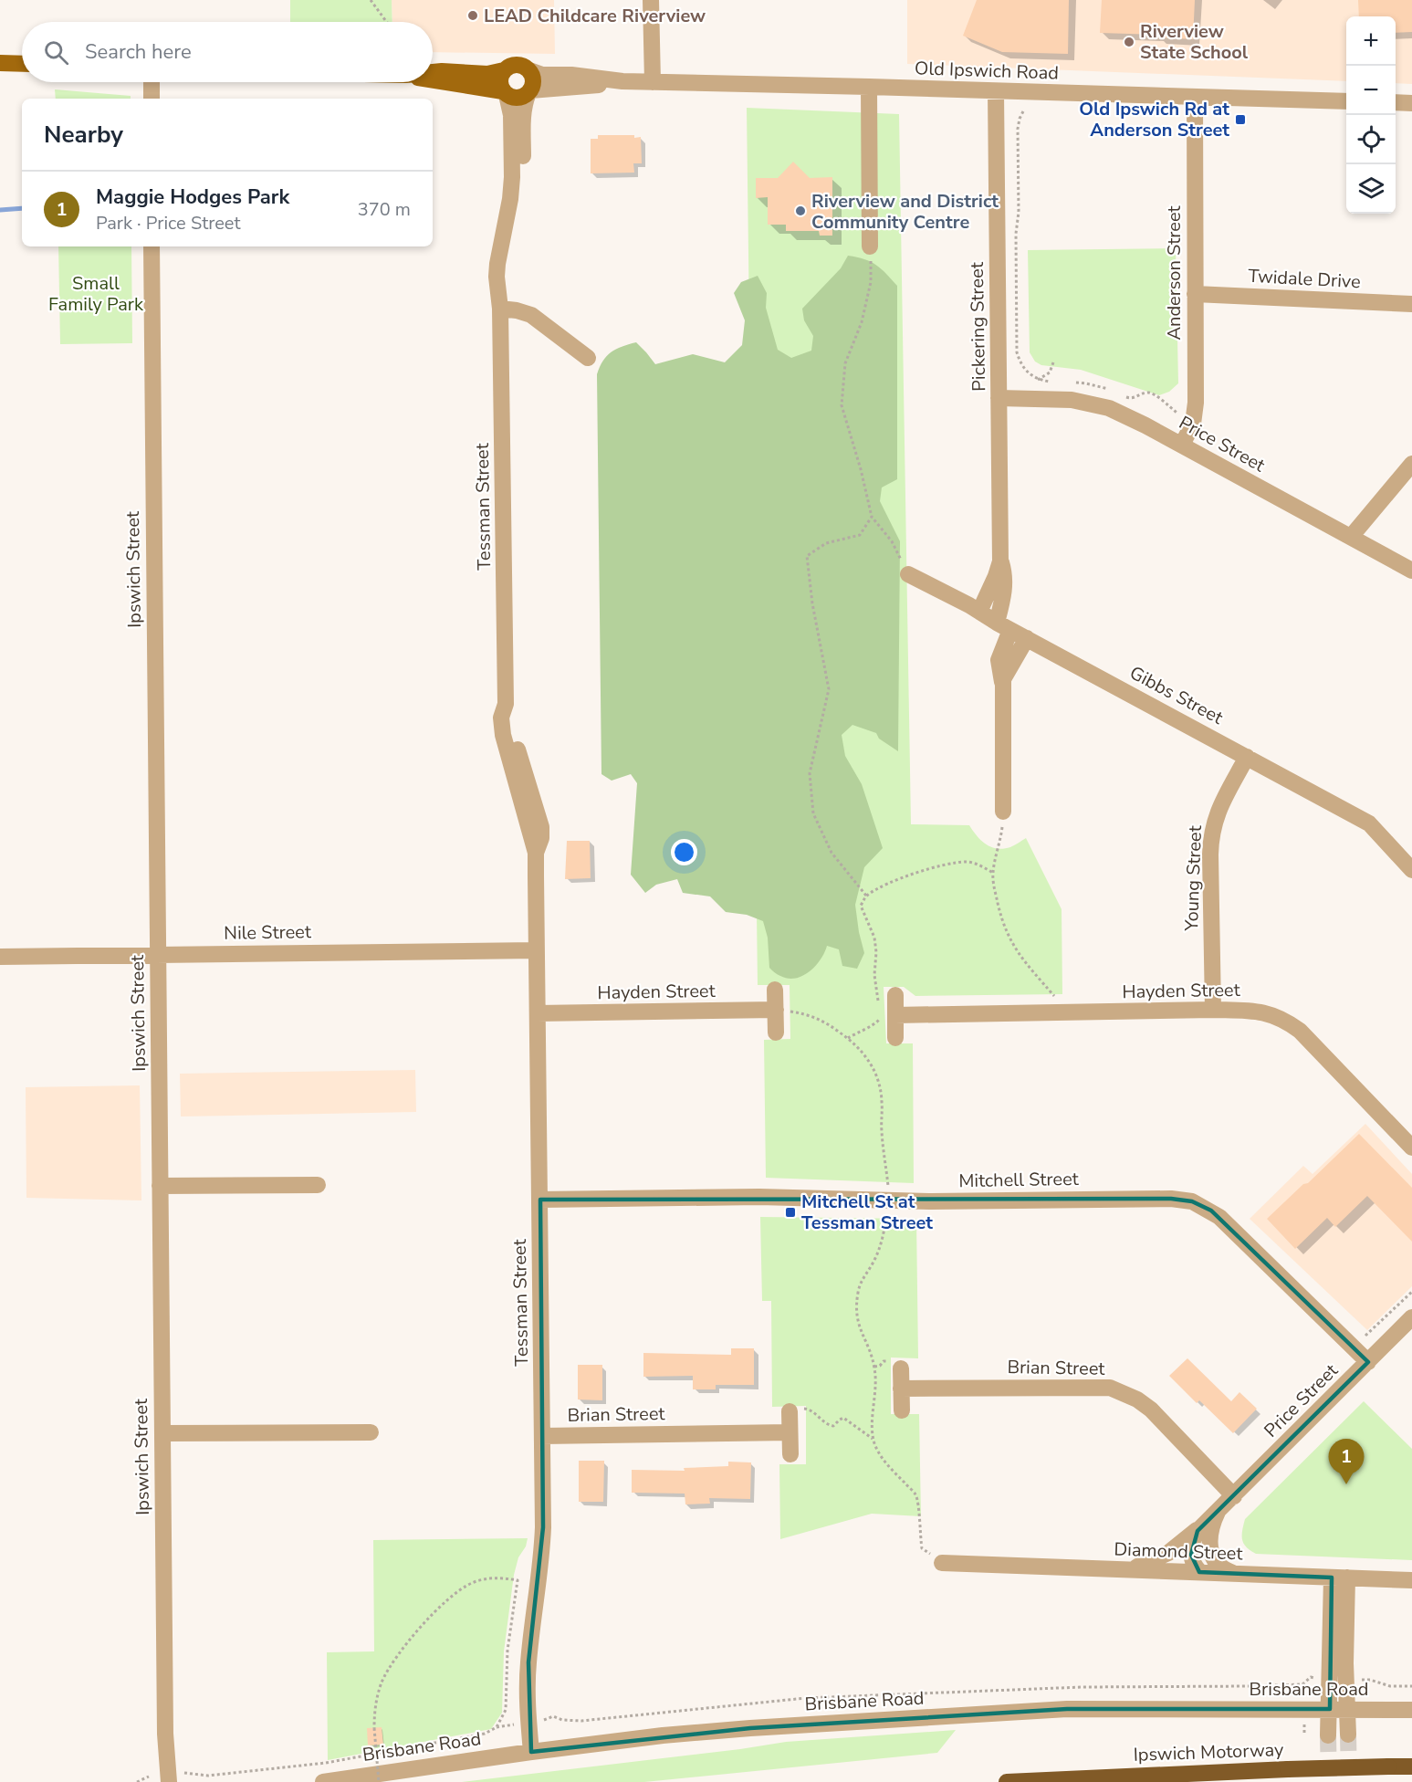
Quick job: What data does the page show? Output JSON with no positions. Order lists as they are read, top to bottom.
{
  "streets": {
    "highway": ["Ipswich Motorway"],
    "street": [
      "Old Ipswich Road",
      "Anderson Street",
      "Twidale Drive",
      "Pickering Street",
      "Price Street",
      "Tessman Street",
      "Ipswich Street",
      "Gibbs Street",
      "Young Street",
      "Nile Street",
      "Hayden Street",
      "Mitchell Street",
      "Brian Street",
      "Diamond Street",
      "Brisbane Road"
    ]
  },
  "crossings": [
    ["Old Ipswich Road", "Anderson Street"],
    ["Old Ipswich Road", "Pickering Street"],
    ["Old Ipswich Road", "Tessman Street"],
    ["Anderson Street", "Twidale Drive"],
    ["Anderson Street", "Price Street"],
    ["Pickering Street", "Price Street"],
    ["Pickering Street", "Gibbs Street"],
    ["Price Street", "Mitchell Street"],
    ["Price Street", "Brian Street"],
    ["Price Street", "Diamond Street"],
    ["Tessman Street", "Nile Street"],
    ["Tessman Street", "Hayden Street"],
    ["Tessman Street", "Mitchell Street"],
    ["Tessman Street", "Brian Street"],
    ["Tessman Street", "Brisbane Road"],
    ["Ipswich Street", "Nile Street"],
    ["Gibbs Street", "Young Street"],
    ["Young Street", "Hayden Street"]
  ],
  "parks": ["Small Family Park"],
  "places": {
    "other": ["LEAD Childcare Riverview", "Riverview State School", "Riverview and District Community Centre"],
    "transit": ["Old Ipswich Rd at Anderson Street", "Mitchell St at Tessman Street"]
  },
  "page": {
    "map_buttons": ["+", "−"],
    "search": "Search here",
    "heading": "Nearby",
    "list": [
      {
        "mark": "1",
        "name": "Maggie Hodges Park",
        "note": "Park · Price Street",
        "value": "370 m"
      }
    ],
    "pins": "1"
  }
}
